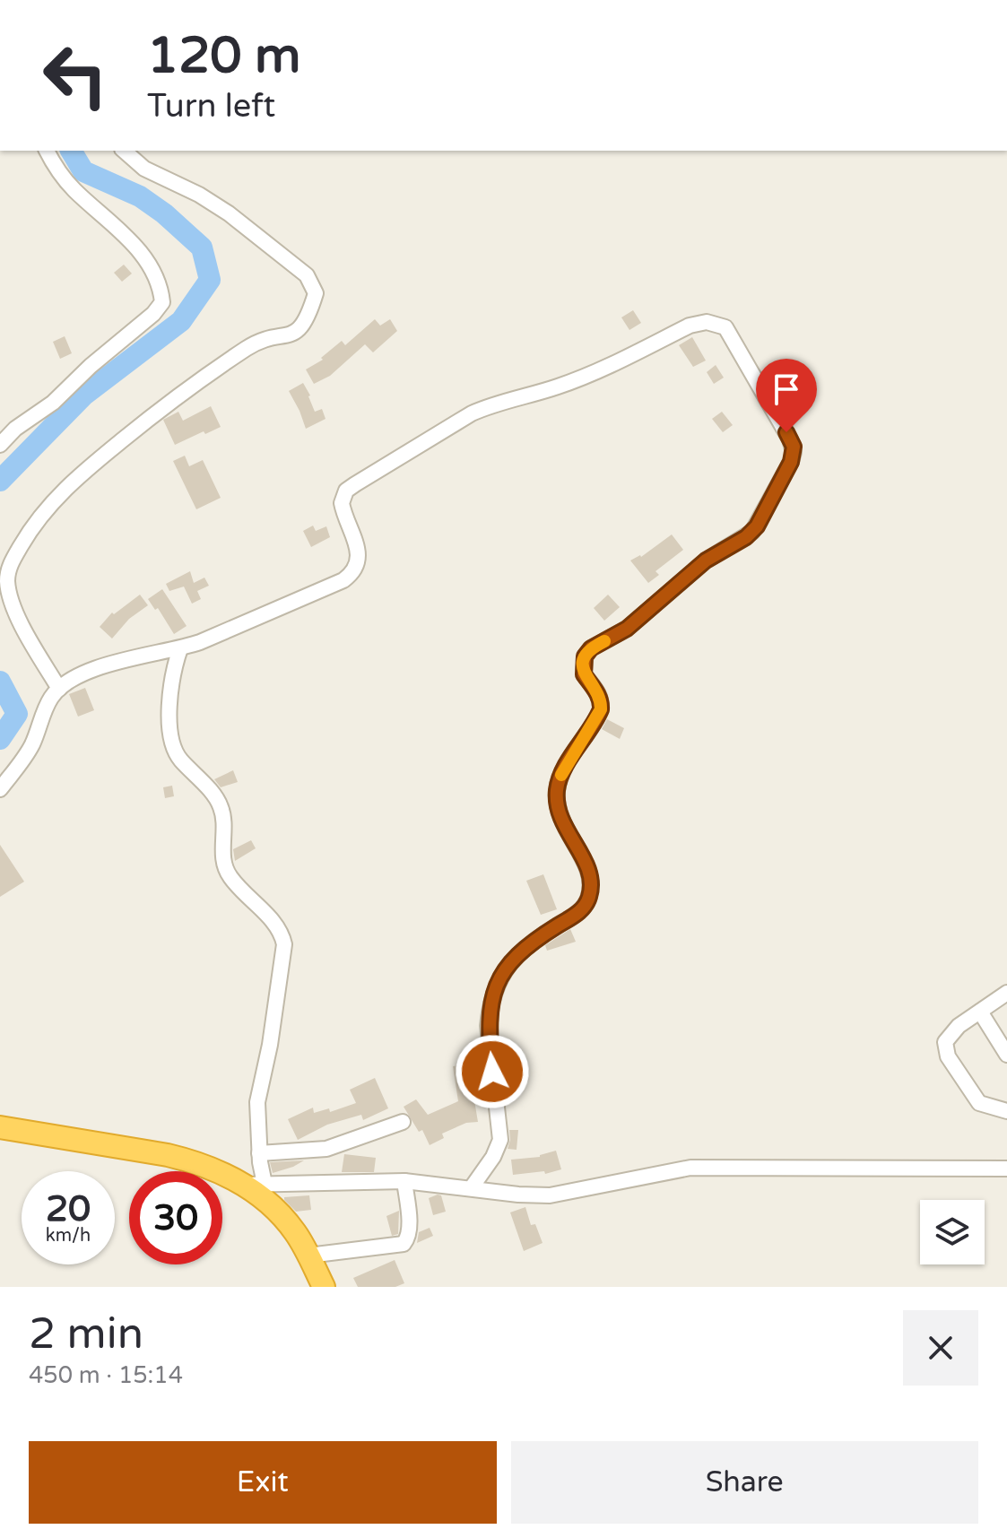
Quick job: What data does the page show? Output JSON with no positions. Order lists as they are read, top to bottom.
{
  "page": {
    "turn": ["120 m", "Turn left"],
    "speed": "20 km/h",
    "limit": "30",
    "heading": ["2 min", "450 m · 15:14"],
    "buttons": ["Exit", "Share"]
  }
}
